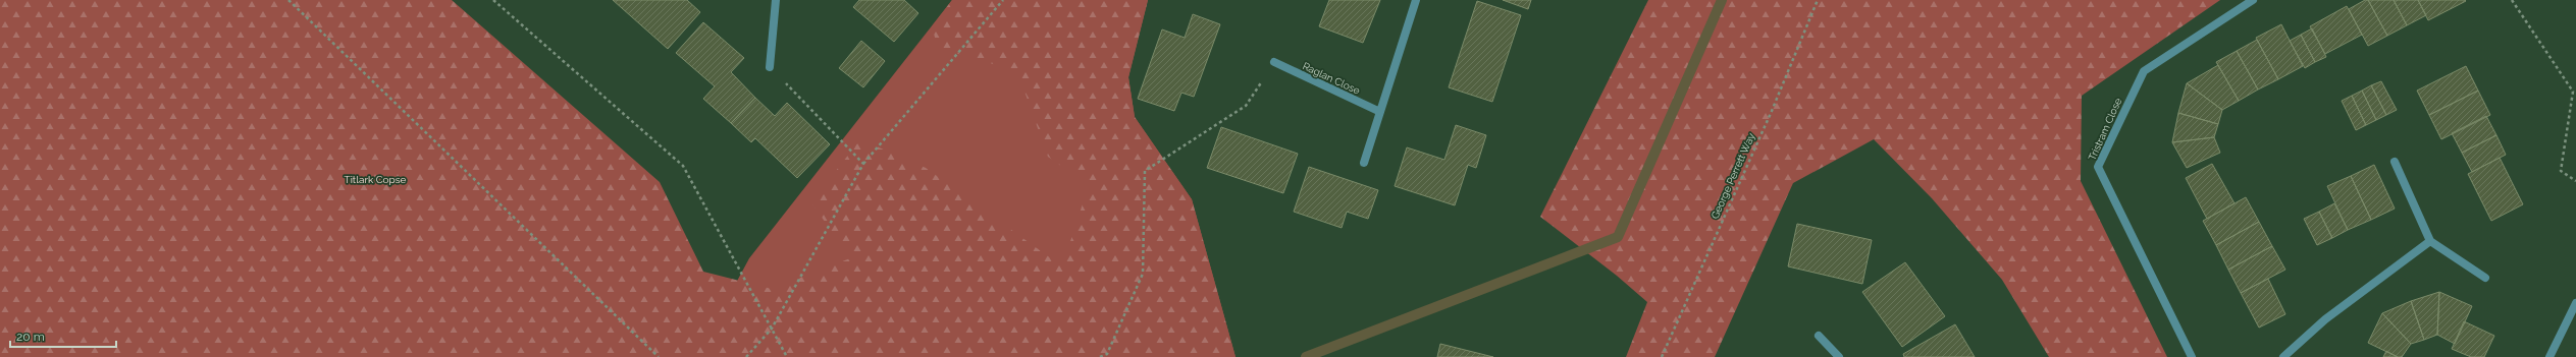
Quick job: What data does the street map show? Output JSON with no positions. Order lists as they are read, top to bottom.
{
  "streets": {
    "street": ["Raglan Close", "Tristram Close"],
    "path": ["George Perrett Way"]
  },
  "parks": ["Titlark Copse"],
  "scale_bar": "20 m"
}
